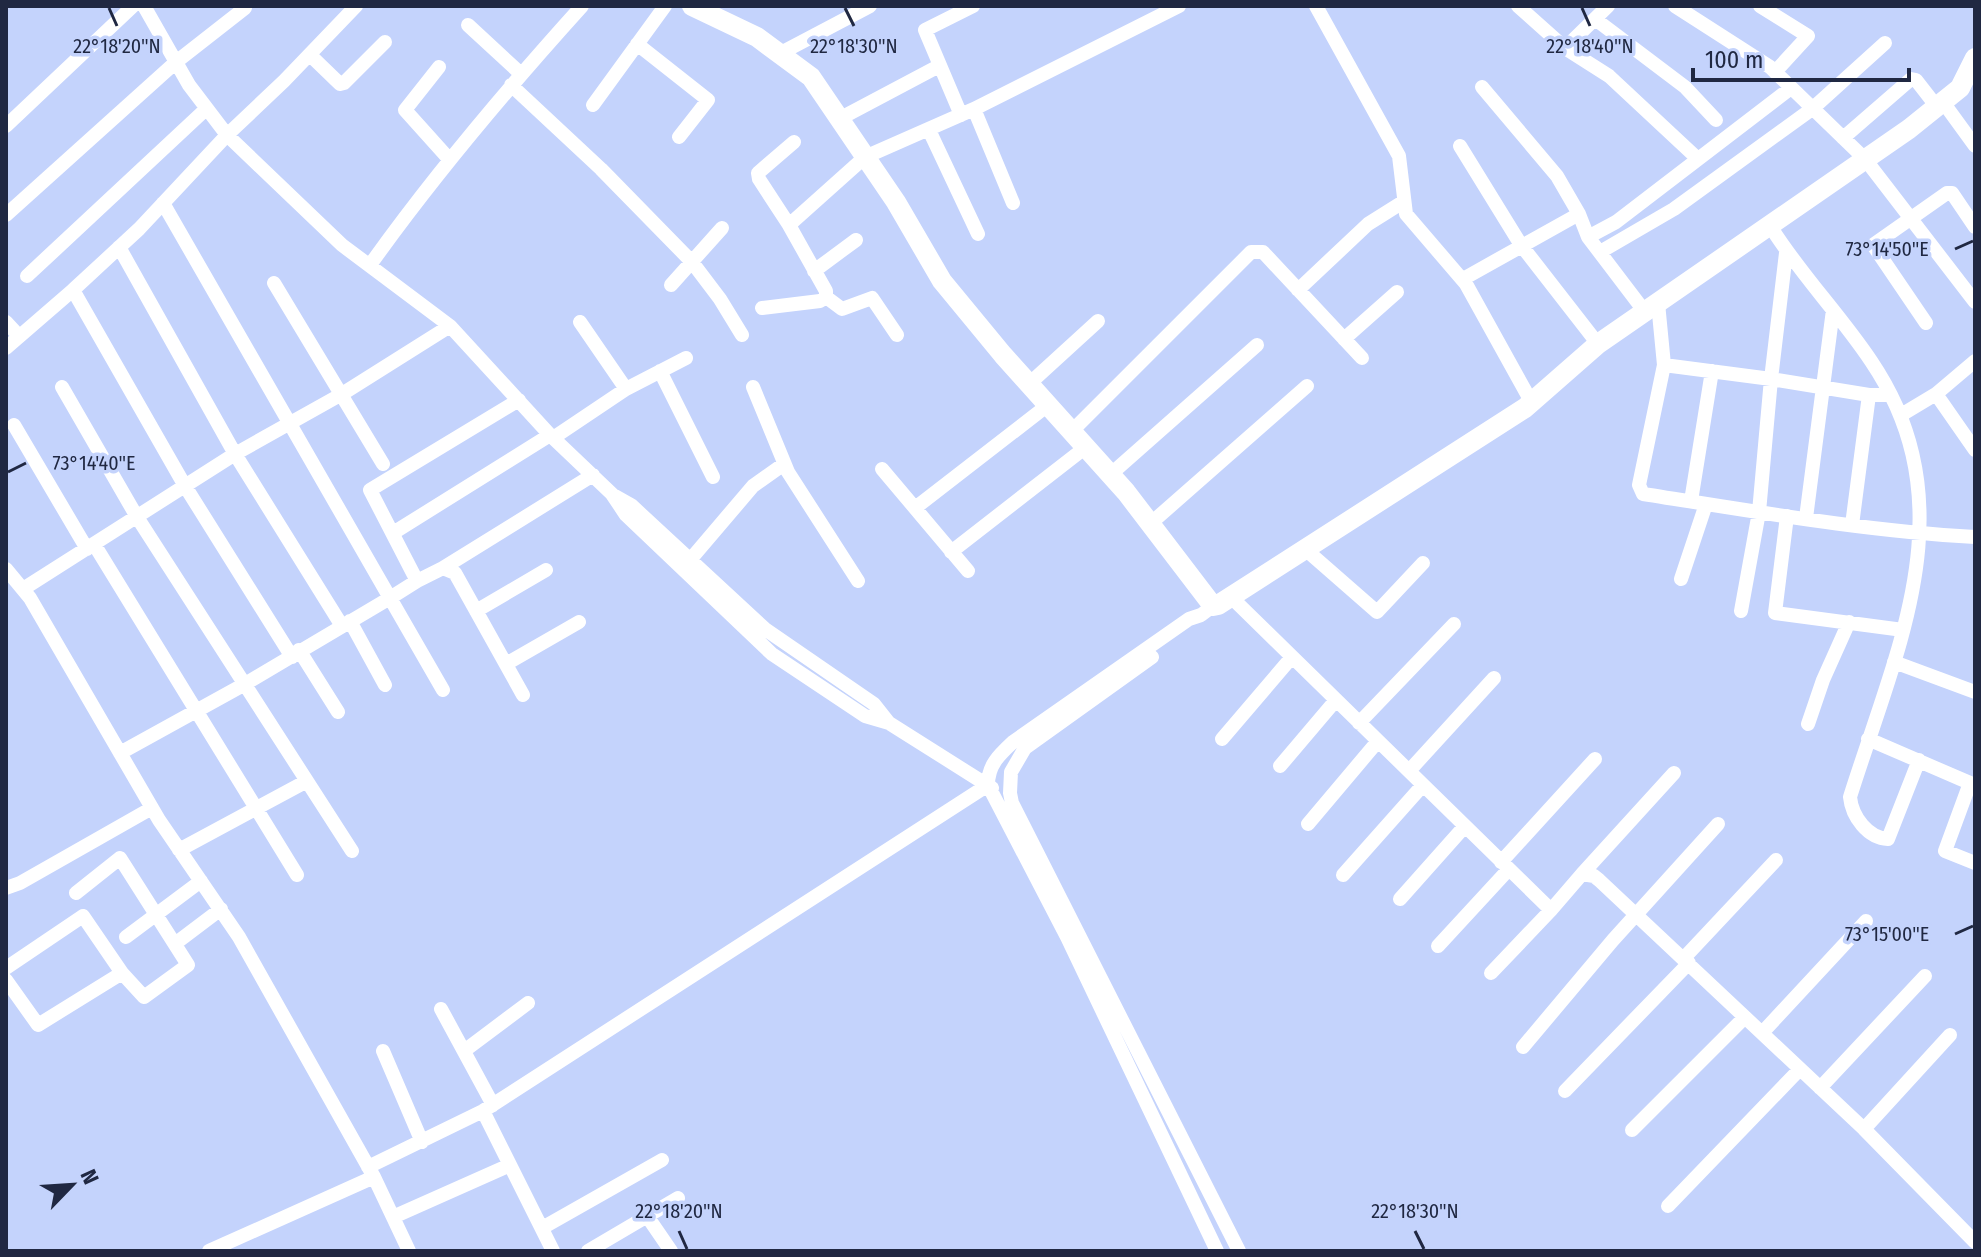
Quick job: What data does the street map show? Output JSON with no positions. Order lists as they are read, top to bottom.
{
  "scale_bar": "100 m",
  "north": "top right",
  "coordinates": [
    "22°18'20\"N",
    "22°18'30\"N",
    "22°18'40\"N",
    "73°14'50\"E",
    "73°14'40\"E",
    "73°15'00\"E"
  ]
}
